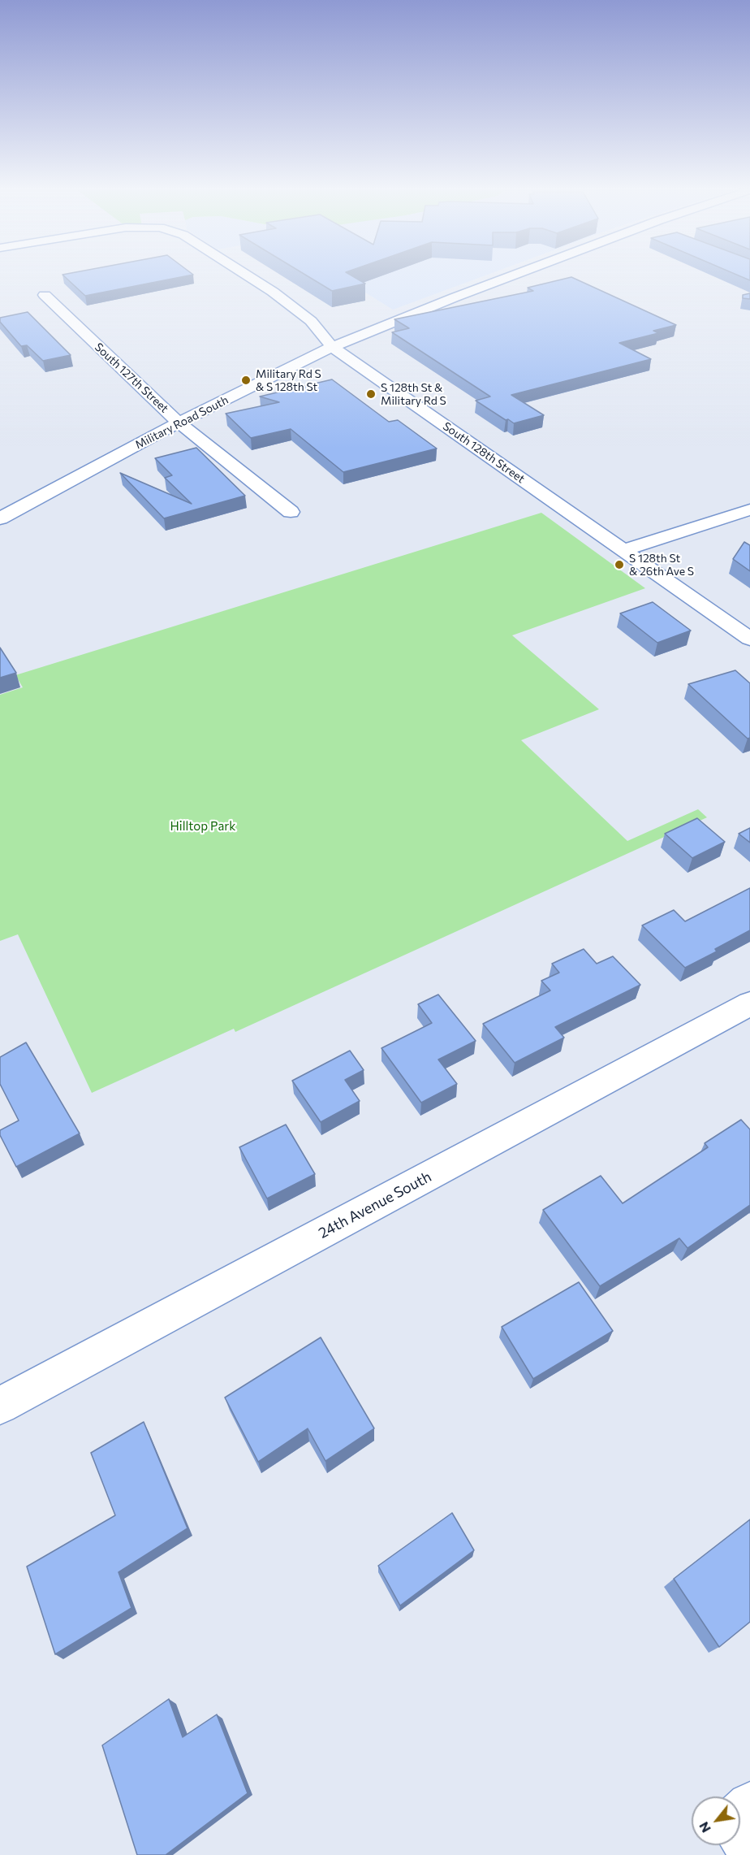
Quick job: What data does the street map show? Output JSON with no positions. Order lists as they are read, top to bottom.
{
  "streets": {
    "street": [
      "South 127th Street",
      "Military Road South",
      "South 128th Street",
      "24th Avenue South"
    ]
  },
  "crossings": [
    ["South 127th Street", "Military Road South"],
    ["Military Road South", "South 128th Street"]
  ],
  "parks": ["Hilltop Park"],
  "places": ["Military Rd S & S 128th St", "S 128th St & Military Rd S", "S 128th St & 26th Ave S"],
  "north": "bottom left"
}
